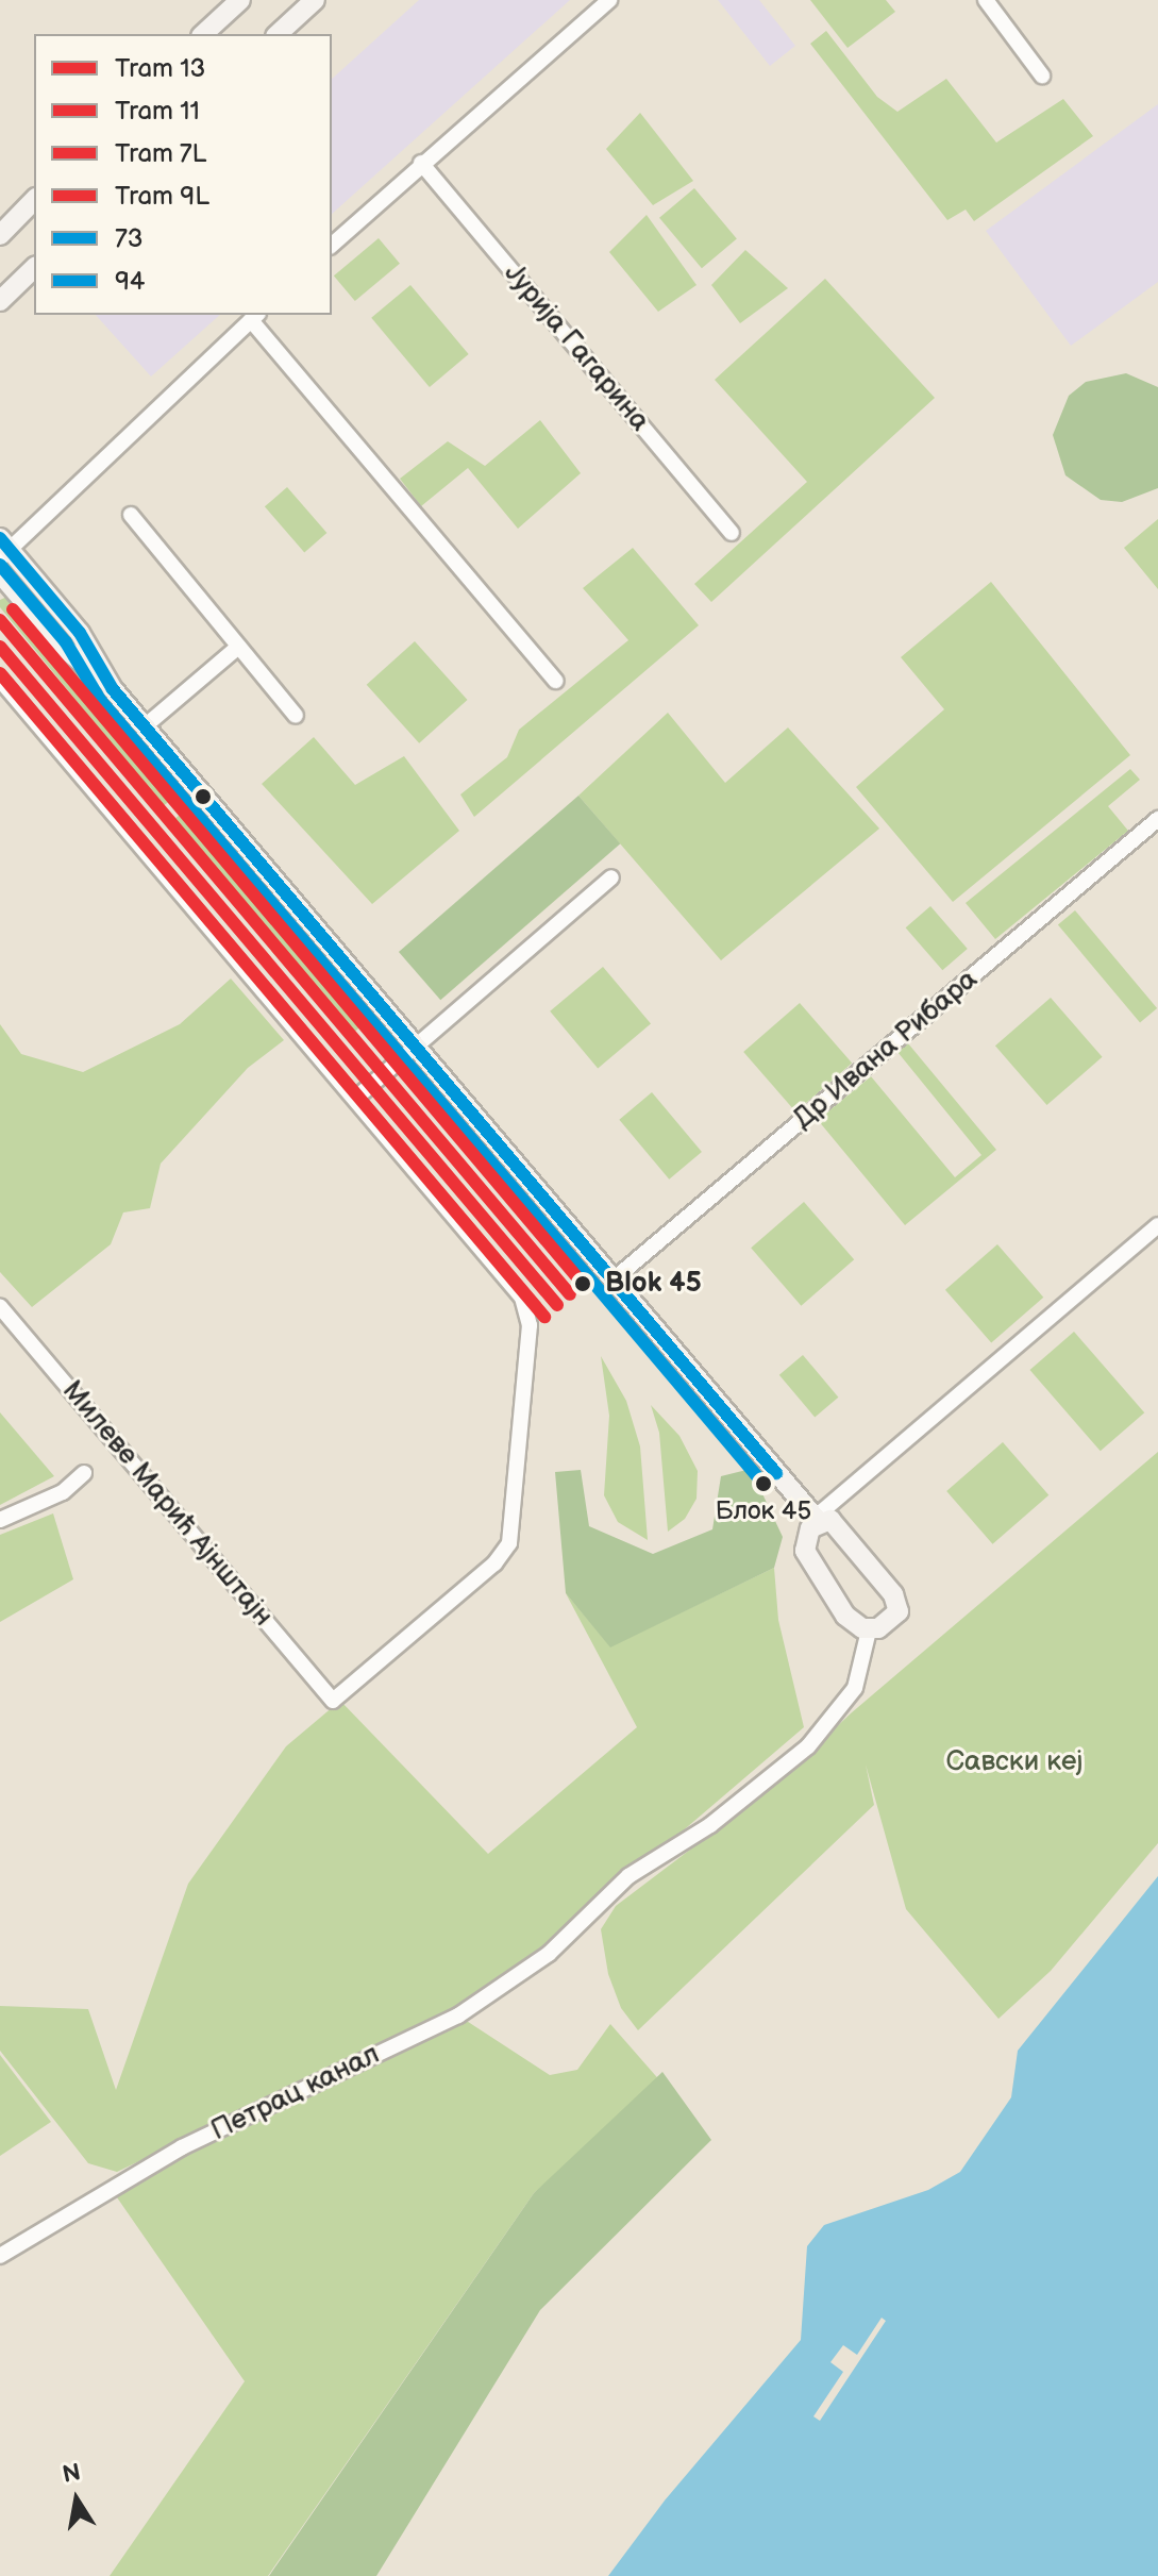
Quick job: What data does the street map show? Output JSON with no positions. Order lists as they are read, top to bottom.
{
  "streets": {
    "street": [
      "Јурија Гагарина",
      "Др Ивана Рибара",
      "Милеве Марић Ајнштајн",
      "Петрац канал"
    ]
  },
  "parks": ["Савски кеј"],
  "places": ["Blok 45", "Блок 45"],
  "lines": [
    "transit line 73",
    "transit line 94",
    "tram line 7L",
    "tram line 13",
    "tram line 11",
    "tram line 9L"
  ],
  "legend": [
    "Tram 13",
    "Tram 11",
    "Tram 7L",
    "Tram 9L",
    "73",
    "94"
  ],
  "north": "top"
}
